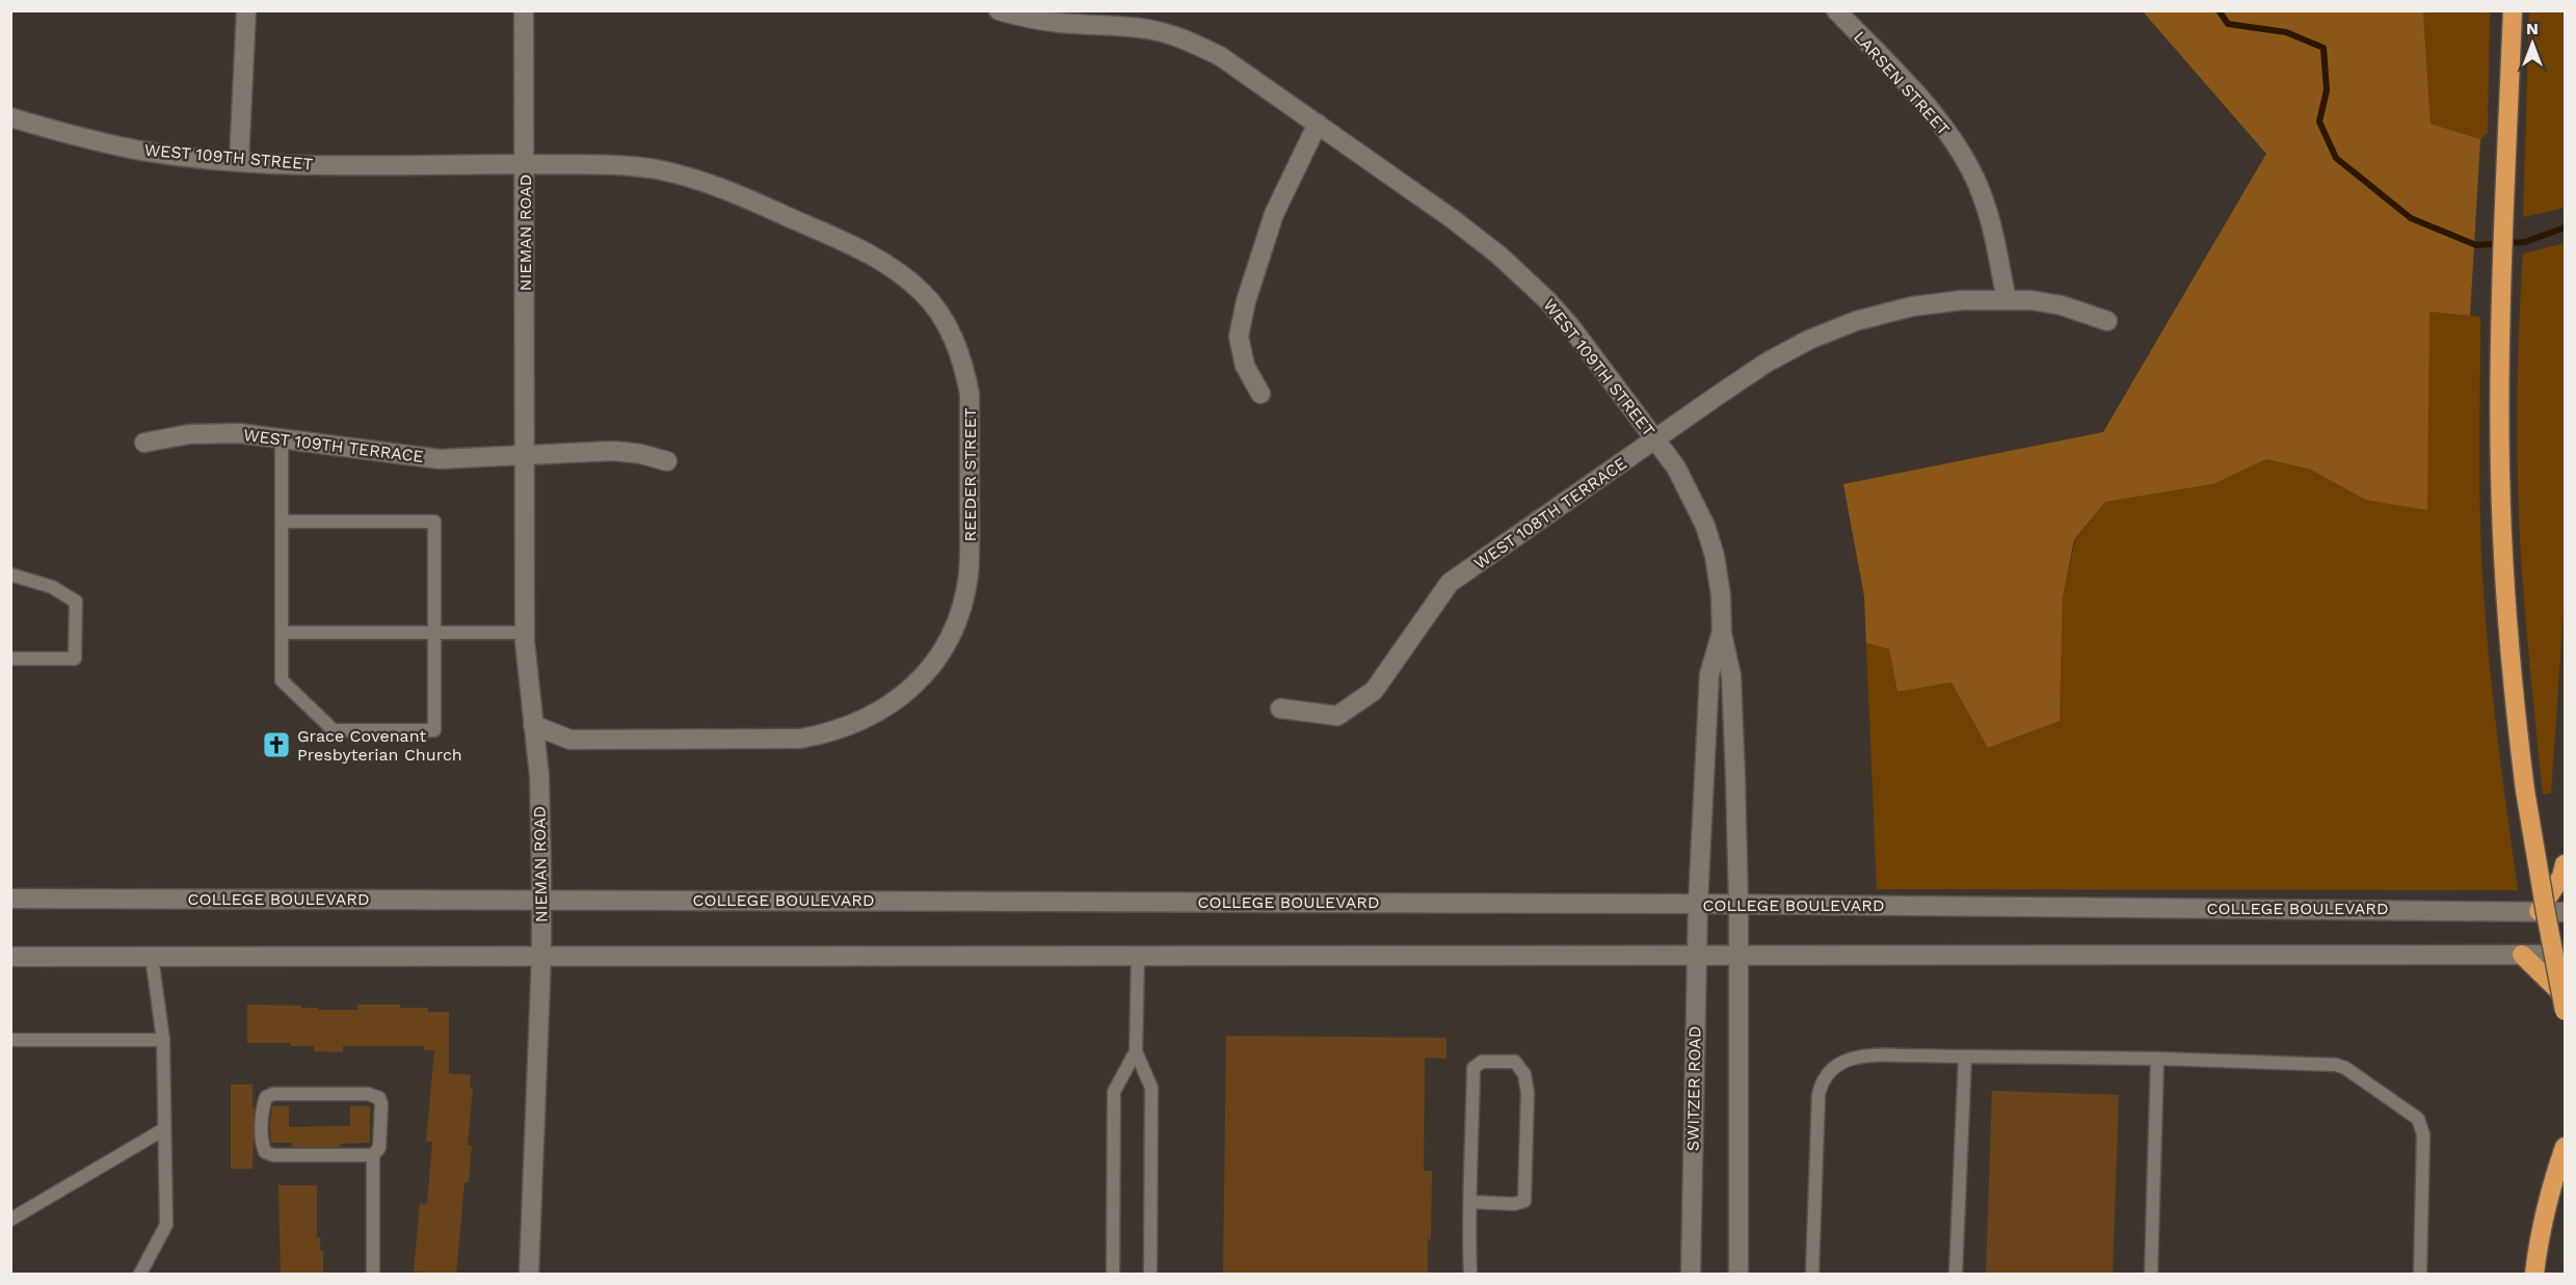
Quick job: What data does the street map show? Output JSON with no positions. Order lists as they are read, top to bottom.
{
  "streets": {
    "street": [
      "LARSEN STREET",
      "WEST 109TH STREET",
      "NIEMAN ROAD",
      "WEST 109TH TERRACE",
      "REEDER STREET",
      "WEST 108TH TERRACE",
      "COLLEGE BOULEVARD",
      "SWITZER ROAD"
    ]
  },
  "crossings": [
    ["LARSEN STREET", "WEST 108TH TERRACE"],
    ["WEST 109TH STREET", "NIEMAN ROAD"],
    ["WEST 109TH STREET", "REEDER STREET"],
    ["WEST 109TH STREET", "WEST 108TH TERRACE"],
    ["WEST 109TH STREET", "COLLEGE BOULEVARD"],
    ["WEST 109TH STREET", "SWITZER ROAD"],
    ["NIEMAN ROAD", "WEST 109TH TERRACE"],
    ["NIEMAN ROAD", "REEDER STREET"],
    ["NIEMAN ROAD", "COLLEGE BOULEVARD"],
    ["COLLEGE BOULEVARD", "SWITZER ROAD"]
  ],
  "places": {
    "church": ["Grace Covenant Presbyterian Church"]
  },
  "north": "top"
}
